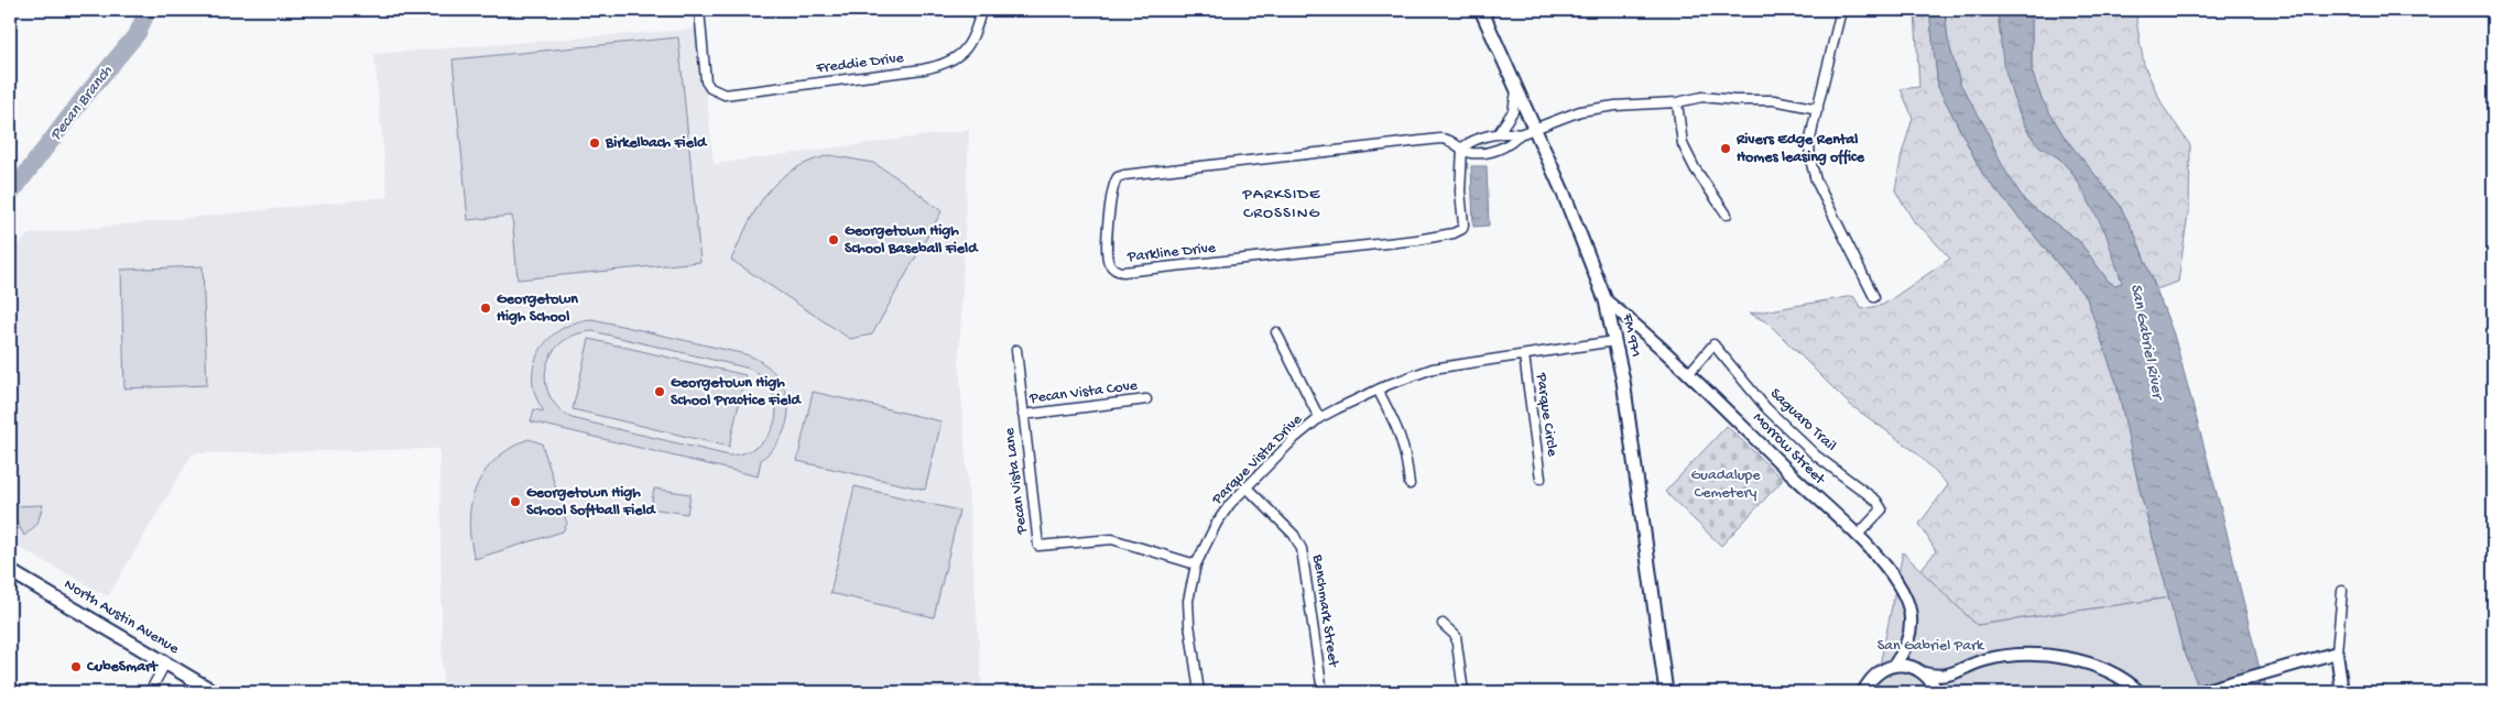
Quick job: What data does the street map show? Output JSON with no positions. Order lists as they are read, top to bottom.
{
  "streets": {
    "main road": ["FM 971", "North Austin Avenue"],
    "street": [
      "Freddie Drive",
      "Parkline Drive",
      "Pecan Vista Cove",
      "Parque Circle",
      "Saguaro Trail",
      "Morrow Street",
      "Parque Vista Drive",
      "Pecan Vista Lane",
      "Benchmark Street"
    ]
  },
  "crossings": [
    ["Parkline Drive", "FM 971"],
    ["FM 971", "Morrow Street"],
    ["FM 971", "Parque Vista Drive"],
    ["Pecan Vista Cove", "Pecan Vista Lane"],
    ["Parque Circle", "Parque Vista Drive"],
    ["Saguaro Trail", "Morrow Street"],
    ["Parque Vista Drive", "Pecan Vista Lane"],
    ["Parque Vista Drive", "Benchmark Street"]
  ],
  "districts": ["PARKSIDE CROSSING"],
  "water": ["Pecan Branch", "San Gabriel River"],
  "parks": ["Guadalupe Cemetery", "San Gabriel Park"],
  "places": [
    "Birkelbach Field",
    "Rivers Edge Rental Homes leasing office",
    "Georgetown High School Baseball Field",
    "Georgetown High School",
    "Georgetown High School Practice Field",
    "Georgetown High School Softball Field",
    "CubeSmart"
  ]
}
